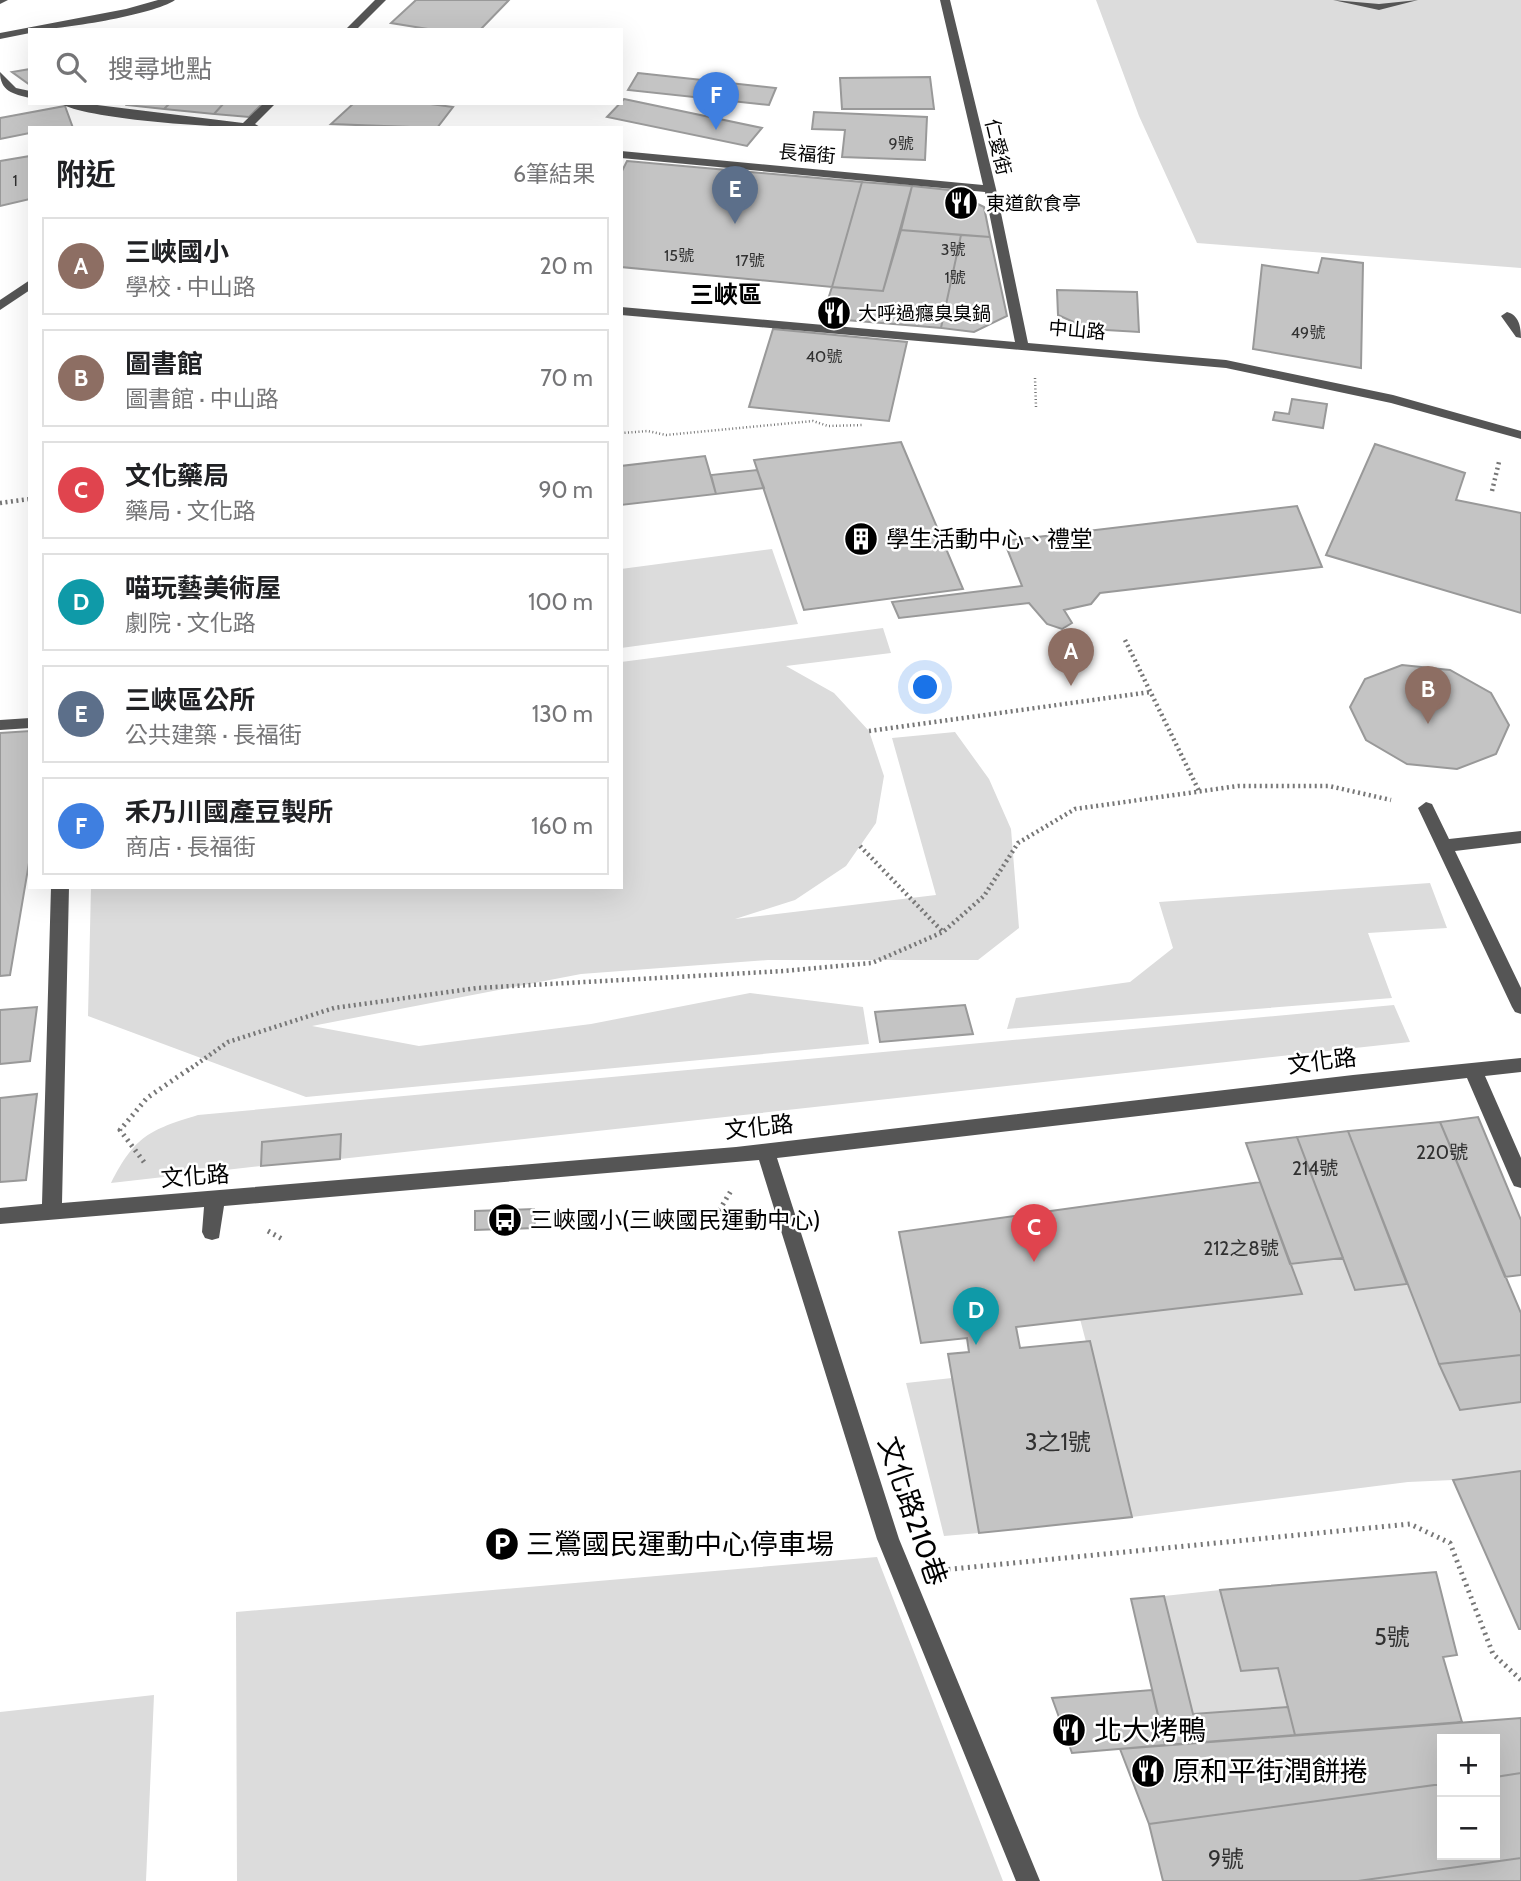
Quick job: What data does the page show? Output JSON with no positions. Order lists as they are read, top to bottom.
{
  "streets": {
    "street": [
      "仁愛街",
      "長福街",
      "中山路",
      "文化路",
      "文化路210巷"
    ]
  },
  "crossings": [
    ["仁愛街", "長福街"],
    ["仁愛街", "中山路"],
    ["文化路", "文化路210巷"]
  ],
  "districts": ["三峽區"],
  "places": {
    "restaurant": [
      "東道飲食亭",
      "大呼過癮臭臭鍋",
      "北大烤鴨",
      "原和平街潤餅捲"
    ],
    "building": ["學生活動中心、禮堂"],
    "bus stop": ["三峽國小(三峽國民運動中心)"],
    "parking": ["三鶯國民運動中心停車場"]
  },
  "house_numbers": [
    "9號",
    "1",
    "3號",
    "15號",
    "17號",
    "1號",
    "49號",
    "40號",
    "220號",
    "214號",
    "212之8號",
    "3之1號",
    "5號",
    "9號"
  ],
  "page": {
    "search": "搜尋地點",
    "pins": [
      "F",
      "E",
      "A",
      "B",
      "C",
      "D"
    ],
    "heading": ["附近", "6筆結果"],
    "list": [
      {
        "mark": "A",
        "name": "三峽國小",
        "note": "學校 · 中山路",
        "value": "20 m"
      },
      {
        "mark": "B",
        "name": "圖書館",
        "note": "圖書館 · 中山路",
        "value": "70 m"
      },
      {
        "mark": "C",
        "name": "文化藥局",
        "note": "藥局 · 文化路",
        "value": "90 m"
      },
      {
        "mark": "D",
        "name": "喵玩藝美術屋",
        "note": "劇院 · 文化路",
        "value": "100 m"
      },
      {
        "mark": "E",
        "name": "三峽區公所",
        "note": "公共建築 · 長福街",
        "value": "130 m"
      },
      {
        "mark": "F",
        "name": "禾乃川國產豆製所",
        "note": "商店 · 長福街",
        "value": "160 m"
      }
    ],
    "map_buttons": ["+", "−"]
  }
}
